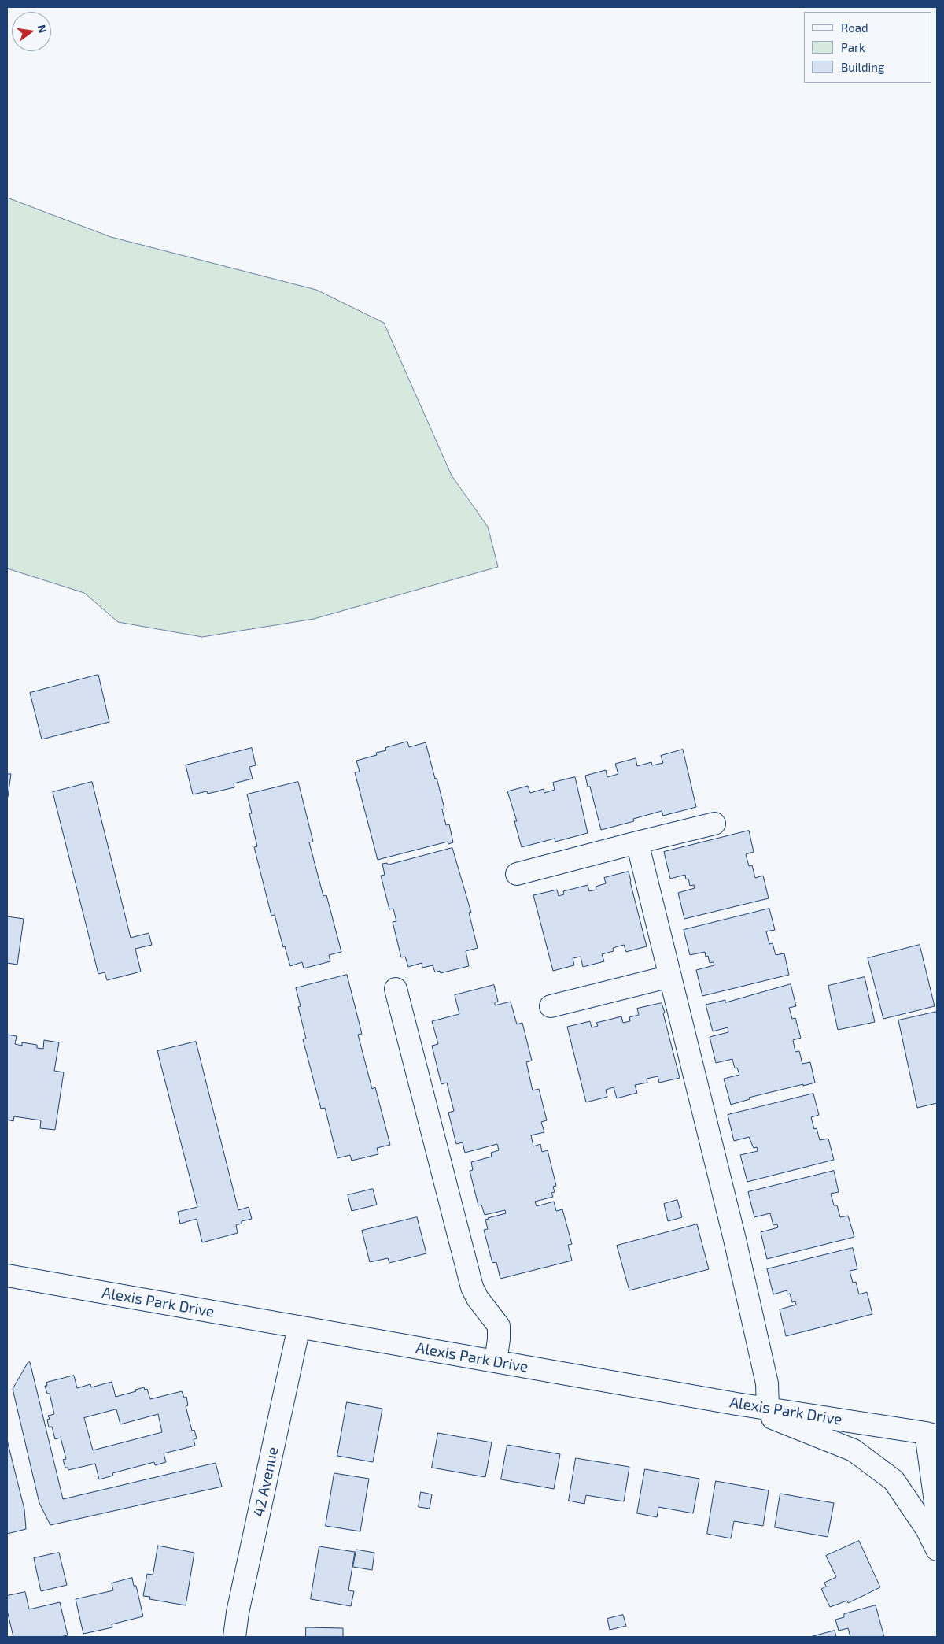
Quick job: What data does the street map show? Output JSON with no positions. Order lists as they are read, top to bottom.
{
  "streets": {
    "street": ["Alexis Park Drive", "42 Avenue"]
  },
  "crossings": [
    ["Alexis Park Drive", "42 Avenue"]
  ],
  "legend": ["Road", "Park", "Building"],
  "north": "right"
}
